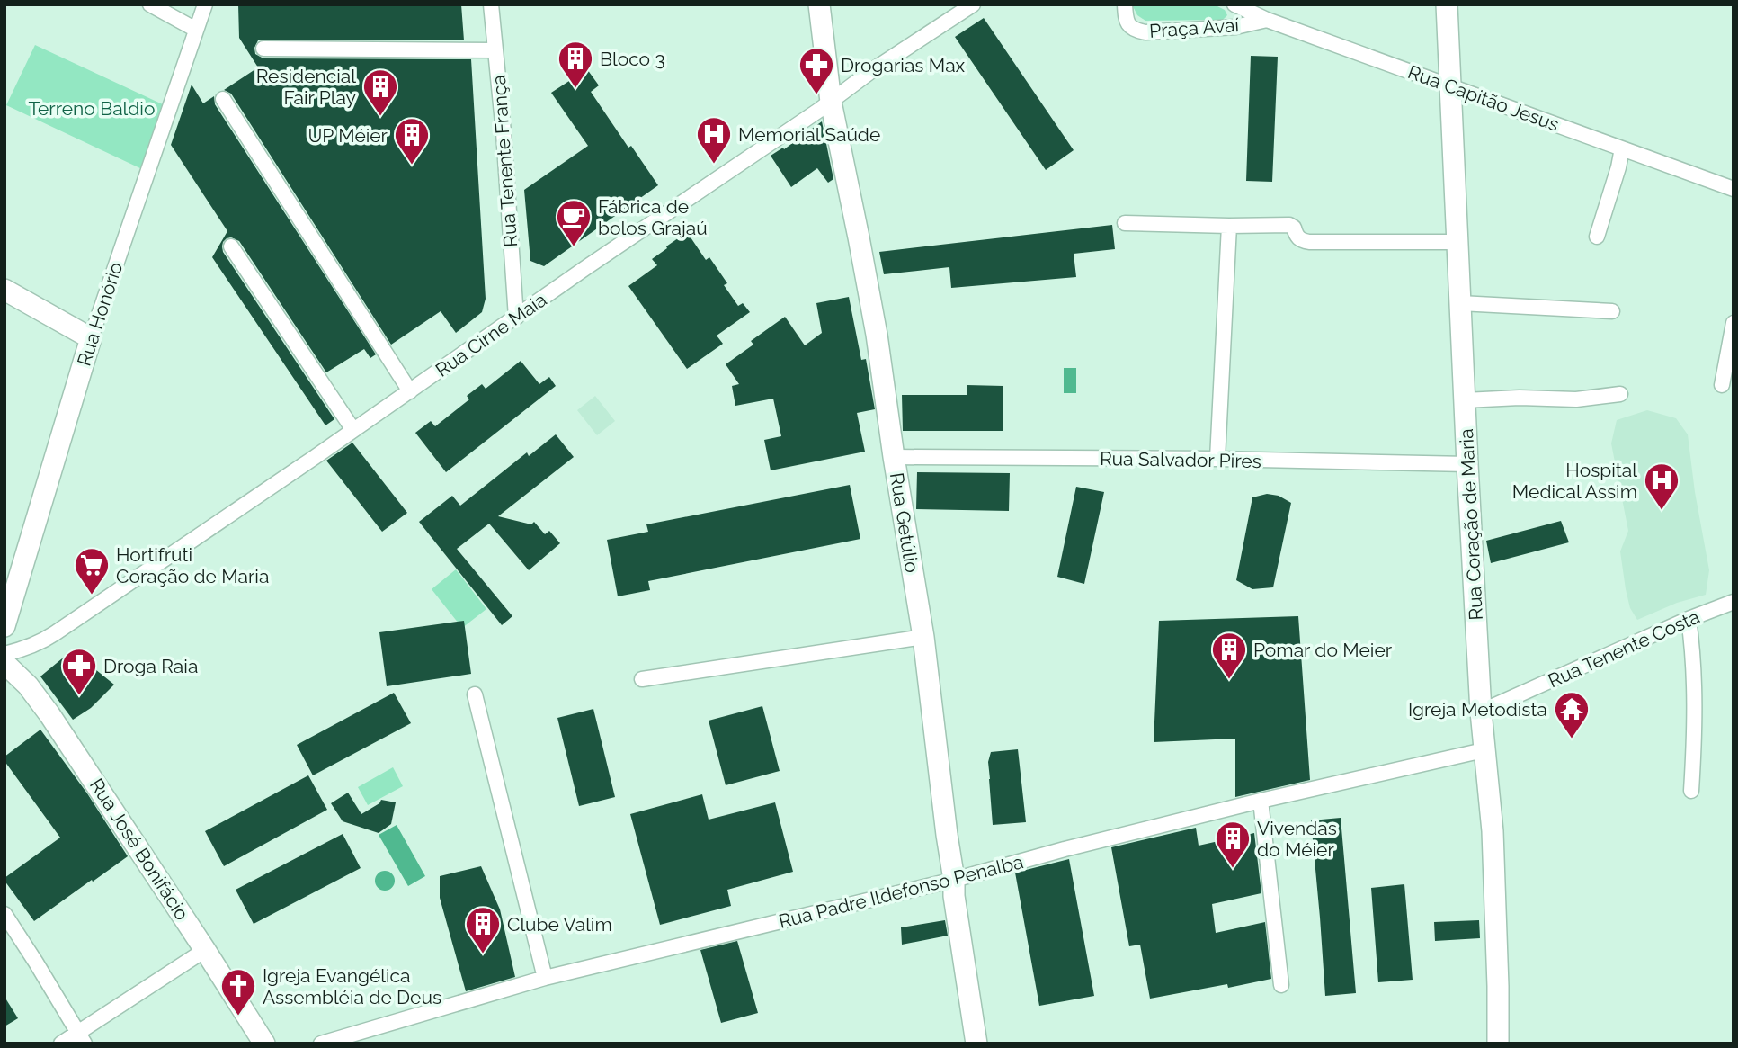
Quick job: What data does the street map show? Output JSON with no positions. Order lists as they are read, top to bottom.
{
  "streets": {
    "street": [
      "Praça Avaí",
      "Rua Capitão Jesus",
      "Rua Tenente França",
      "Rua Honório",
      "Rua Cirne Maia",
      "Rua Salvador Pires",
      "Rua Getúlio",
      "Rua Coração de Maria",
      "Rua Tenente Costa",
      "Rua José Bonifácio",
      "Rua Padre Ildefonso Penalba"
    ]
  },
  "crossings": [
    ["Praça Avaí", "Rua Capitão Jesus"],
    ["Rua Capitão Jesus", "Rua Coração de Maria"],
    ["Rua Tenente França", "Rua Cirne Maia"],
    ["Rua Cirne Maia", "Rua Getúlio"],
    ["Rua Salvador Pires", "Rua Getúlio"],
    ["Rua Salvador Pires", "Rua Coração de Maria"],
    ["Rua Getúlio", "Rua Padre Ildefonso Penalba"],
    ["Rua Coração de Maria", "Rua Tenente Costa"],
    ["Rua Coração de Maria", "Rua Padre Ildefonso Penalba"]
  ],
  "parks": ["Terreno Baldio"],
  "places": {
    "building": [
      "Bloco 3",
      "Residencial Fair Play",
      "UP Méier",
      "Pomar do Meier",
      "Vivendas do Méier",
      "Clube Valim"
    ],
    "pharmacy": ["Drogarias Max", "Droga Raia"],
    "hospital": ["Memorial Saúde", "Hospital Medical Assim"],
    "cafe": ["Fábrica de bolos Grajaú"],
    "supermarket": ["Hortifruti Coração de Maria"],
    "temple": ["Igreja Metodista"],
    "church": ["Igreja Evangélica Assembléia de Deus"]
  }
}
